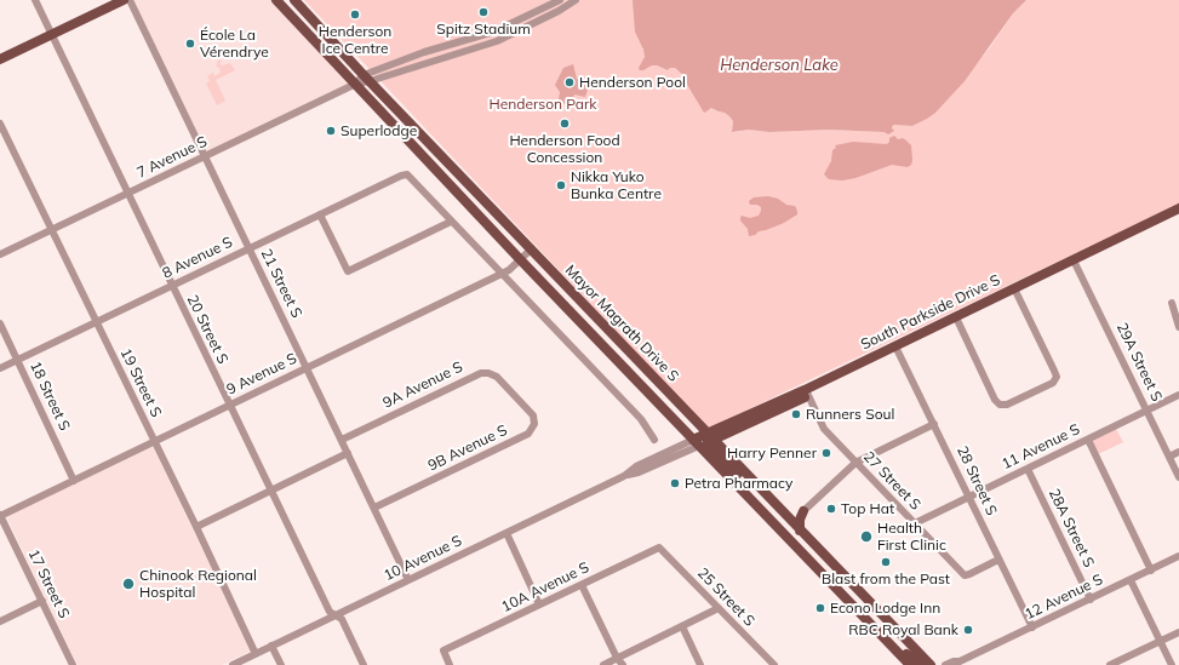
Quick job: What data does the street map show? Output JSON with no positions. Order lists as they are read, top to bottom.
{
  "streets": {
    "main road": ["South Parkside Drive S", "Mayor Magrath Drive S"],
    "street": [
      "7 Avenue S",
      "8 Avenue S",
      "21 Street S",
      "20 Street S",
      "29A Street S",
      "9 Avenue S",
      "19 Street S",
      "9A Avenue S",
      "18 Street S",
      "11 Avenue S",
      "9B Avenue S",
      "27 Street S",
      "28 Street S",
      "28A Street S",
      "10 Avenue S",
      "17 Street S",
      "10A Avenue S",
      "25 Street S",
      "12 Avenue S"
    ]
  },
  "crossings": [
    ["7 Avenue S", "21 Street S"],
    ["7 Avenue S", "Mayor Magrath Drive S"],
    ["7 Avenue S", "20 Street S"],
    ["7 Avenue S", "19 Street S"],
    ["8 Avenue S", "21 Street S"],
    ["8 Avenue S", "20 Street S"],
    ["8 Avenue S", "19 Street S"],
    ["8 Avenue S", "18 Street S"],
    ["21 Street S", "9 Avenue S"],
    ["21 Street S", "9A Avenue S"],
    ["21 Street S", "9B Avenue S"],
    ["21 Street S", "10 Avenue S"],
    ["South Parkside Drive S", "Mayor Magrath Drive S"],
    ["South Parkside Drive S", "29A Street S"],
    ["South Parkside Drive S", "27 Street S"],
    ["South Parkside Drive S", "28 Street S"],
    ["South Parkside Drive S", "10 Avenue S"],
    ["Mayor Magrath Drive S", "9 Avenue S"],
    ["Mayor Magrath Drive S", "10 Avenue S"],
    ["20 Street S", "9 Avenue S"],
    ["20 Street S", "10 Avenue S"],
    ["29A Street S", "11 Avenue S"],
    ["9 Avenue S", "19 Street S"],
    ["9 Avenue S", "18 Street S"],
    ["9 Avenue S", "17 Street S"],
    ["19 Street S", "10 Avenue S"],
    ["9A Avenue S", "9B Avenue S"],
    ["11 Avenue S", "27 Street S"],
    ["11 Avenue S", "28 Street S"],
    ["11 Avenue S", "28A Street S"],
    ["27 Street S", "28 Street S"],
    ["28 Street S", "12 Avenue S"],
    ["28A Street S", "12 Avenue S"],
    ["10A Avenue S", "25 Street S"]
  ],
  "water": ["Henderson Lake"],
  "parks": ["Henderson Park"],
  "places": [
    "Spitz Stadium",
    "Henderson Ice Centre",
    "École La Vérendrye",
    "Henderson Pool",
    "Henderson Food Concession",
    "Superlodge",
    "Nikka Yuko Bunka Centre",
    "Runners Soul",
    "Harry Penner",
    "Petra Pharmacy",
    "Top Hat",
    "Health First Clinic",
    "Blast from the Past",
    "Chinook Regional Hospital",
    "Econo Lodge Inn",
    "RBC Royal Bank"
  ]
}
